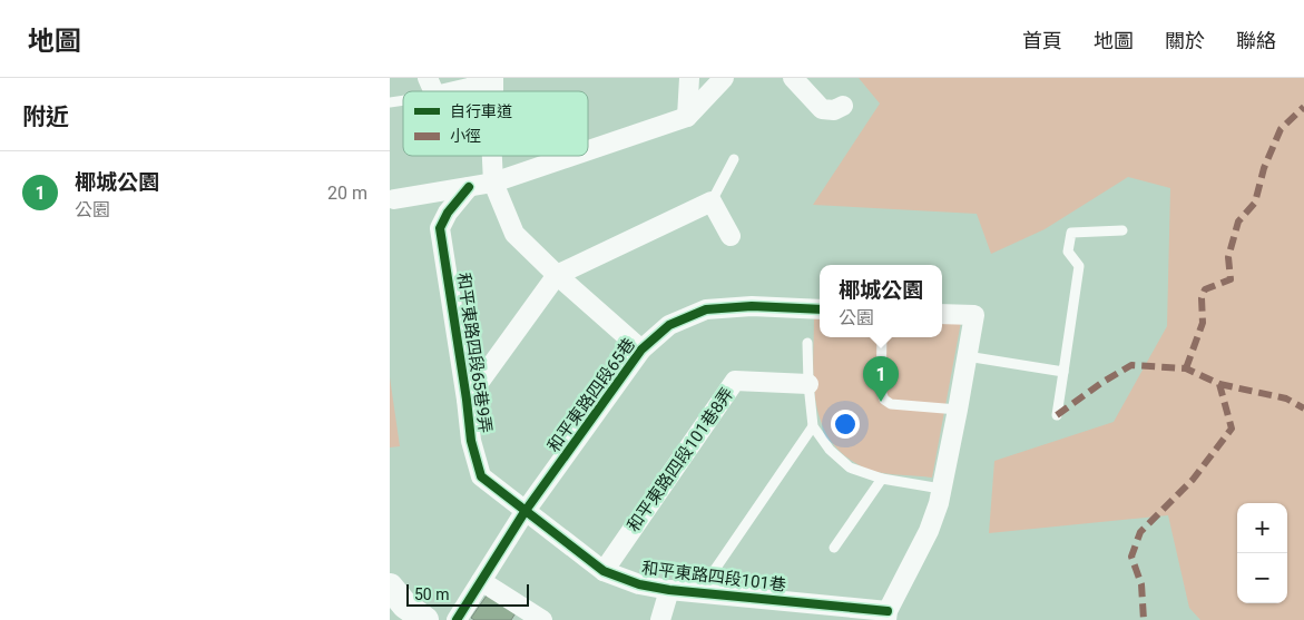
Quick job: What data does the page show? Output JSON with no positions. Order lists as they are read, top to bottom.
{
  "streets": {
    "street": [
      "和平東路四段65巷9弄",
      "和平東路四段65巷",
      "和平東路四段101巷8弄",
      "和平東路四段101巷"
    ]
  },
  "crossings": [
    ["和平東路四段65巷9弄", "和平東路四段65巷"],
    ["和平東路四段65巷9弄", "和平東路四段101巷"],
    ["和平東路四段65巷", "和平東路四段101巷"],
    ["和平東路四段101巷8弄", "和平東路四段101巷"]
  ],
  "legend": ["自行車道", "小徑"],
  "scale_bar": "50 m",
  "page": {
    "header": "地圖",
    "nav": [
      "首頁",
      "地圖",
      "關於",
      "聯絡"
    ],
    "heading": "附近",
    "list": [
      {
        "mark": "1",
        "name": "椰城公園",
        "note": "公園",
        "value": "20 m"
      }
    ],
    "popup": ["椰城公園", "公園"],
    "pins": "1",
    "map_buttons": ["+", "−"],
    "scale": "50 m"
  }
}
